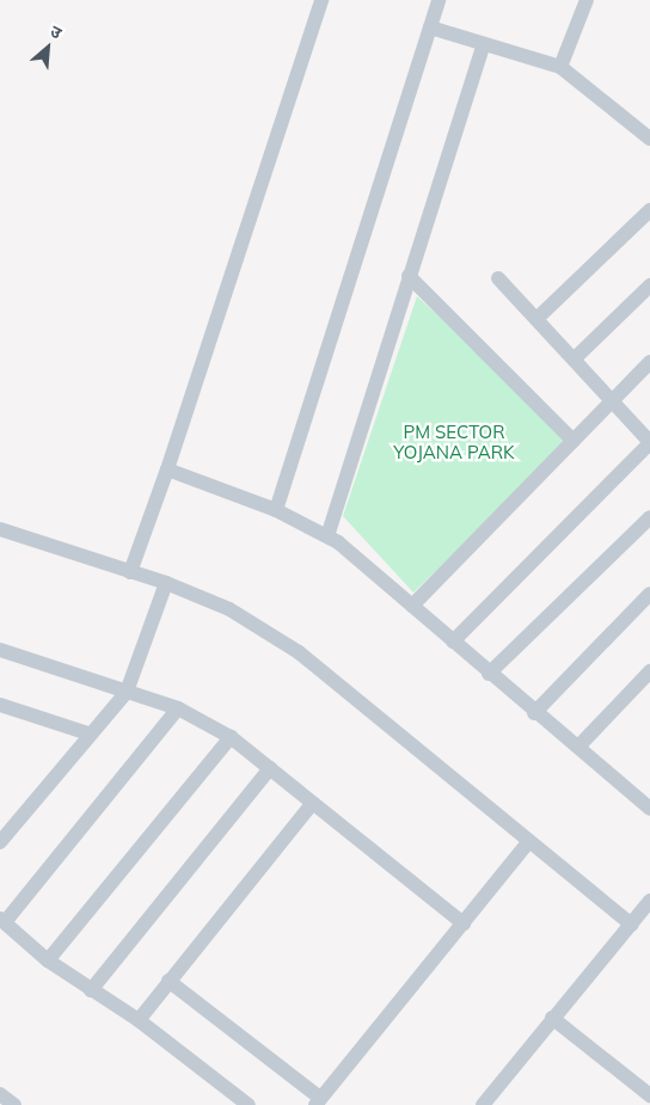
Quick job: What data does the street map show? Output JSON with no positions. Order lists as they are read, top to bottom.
{
  "parks": ["PM SECTOR YOJANA PARK"],
  "north": "top right"
}
